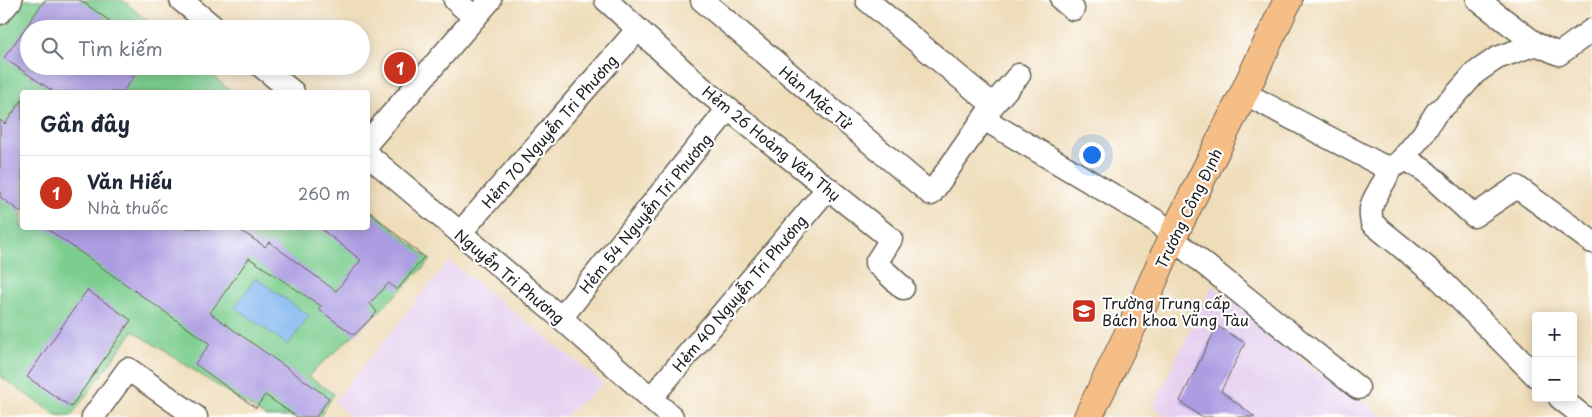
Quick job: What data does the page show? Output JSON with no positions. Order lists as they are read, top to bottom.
{
  "streets": {
    "main road": ["Trương Công Định"],
    "street": [
      "Hàn Mặc Tử",
      "Hẻm 70 Nguyễn Tri Phương",
      "Hẻm 26 Hoàng Văn Thụ",
      "Hẻm 54 Nguyễn Tri Phương",
      "Nguyễn Tri Phương",
      "Hẻm 40 Nguyễn Tri Phương"
    ]
  },
  "crossings": [
    ["Hẻm 70 Nguyễn Tri Phương", "Hẻm 26 Hoàng Văn Thụ"],
    ["Hẻm 70 Nguyễn Tri Phương", "Nguyễn Tri Phương"],
    ["Hẻm 26 Hoàng Văn Thụ", "Hẻm 54 Nguyễn Tri Phương"],
    ["Hẻm 26 Hoàng Văn Thụ", "Hẻm 40 Nguyễn Tri Phương"],
    ["Hẻm 54 Nguyễn Tri Phương", "Nguyễn Tri Phương"],
    ["Nguyễn Tri Phương", "Hẻm 40 Nguyễn Tri Phương"]
  ],
  "places": {
    "school or university": ["Trường Trung cấp Bách khoa Vũng Tàu"]
  },
  "page": {
    "search": "Tìm kiếm",
    "pins": "1",
    "heading": "Gần đây",
    "list": [
      {
        "mark": "1",
        "name": "Văn Hiếu",
        "note": "Nhà thuốc",
        "value": "260 m"
      }
    ],
    "map_buttons": ["+", "−"]
  }
}
